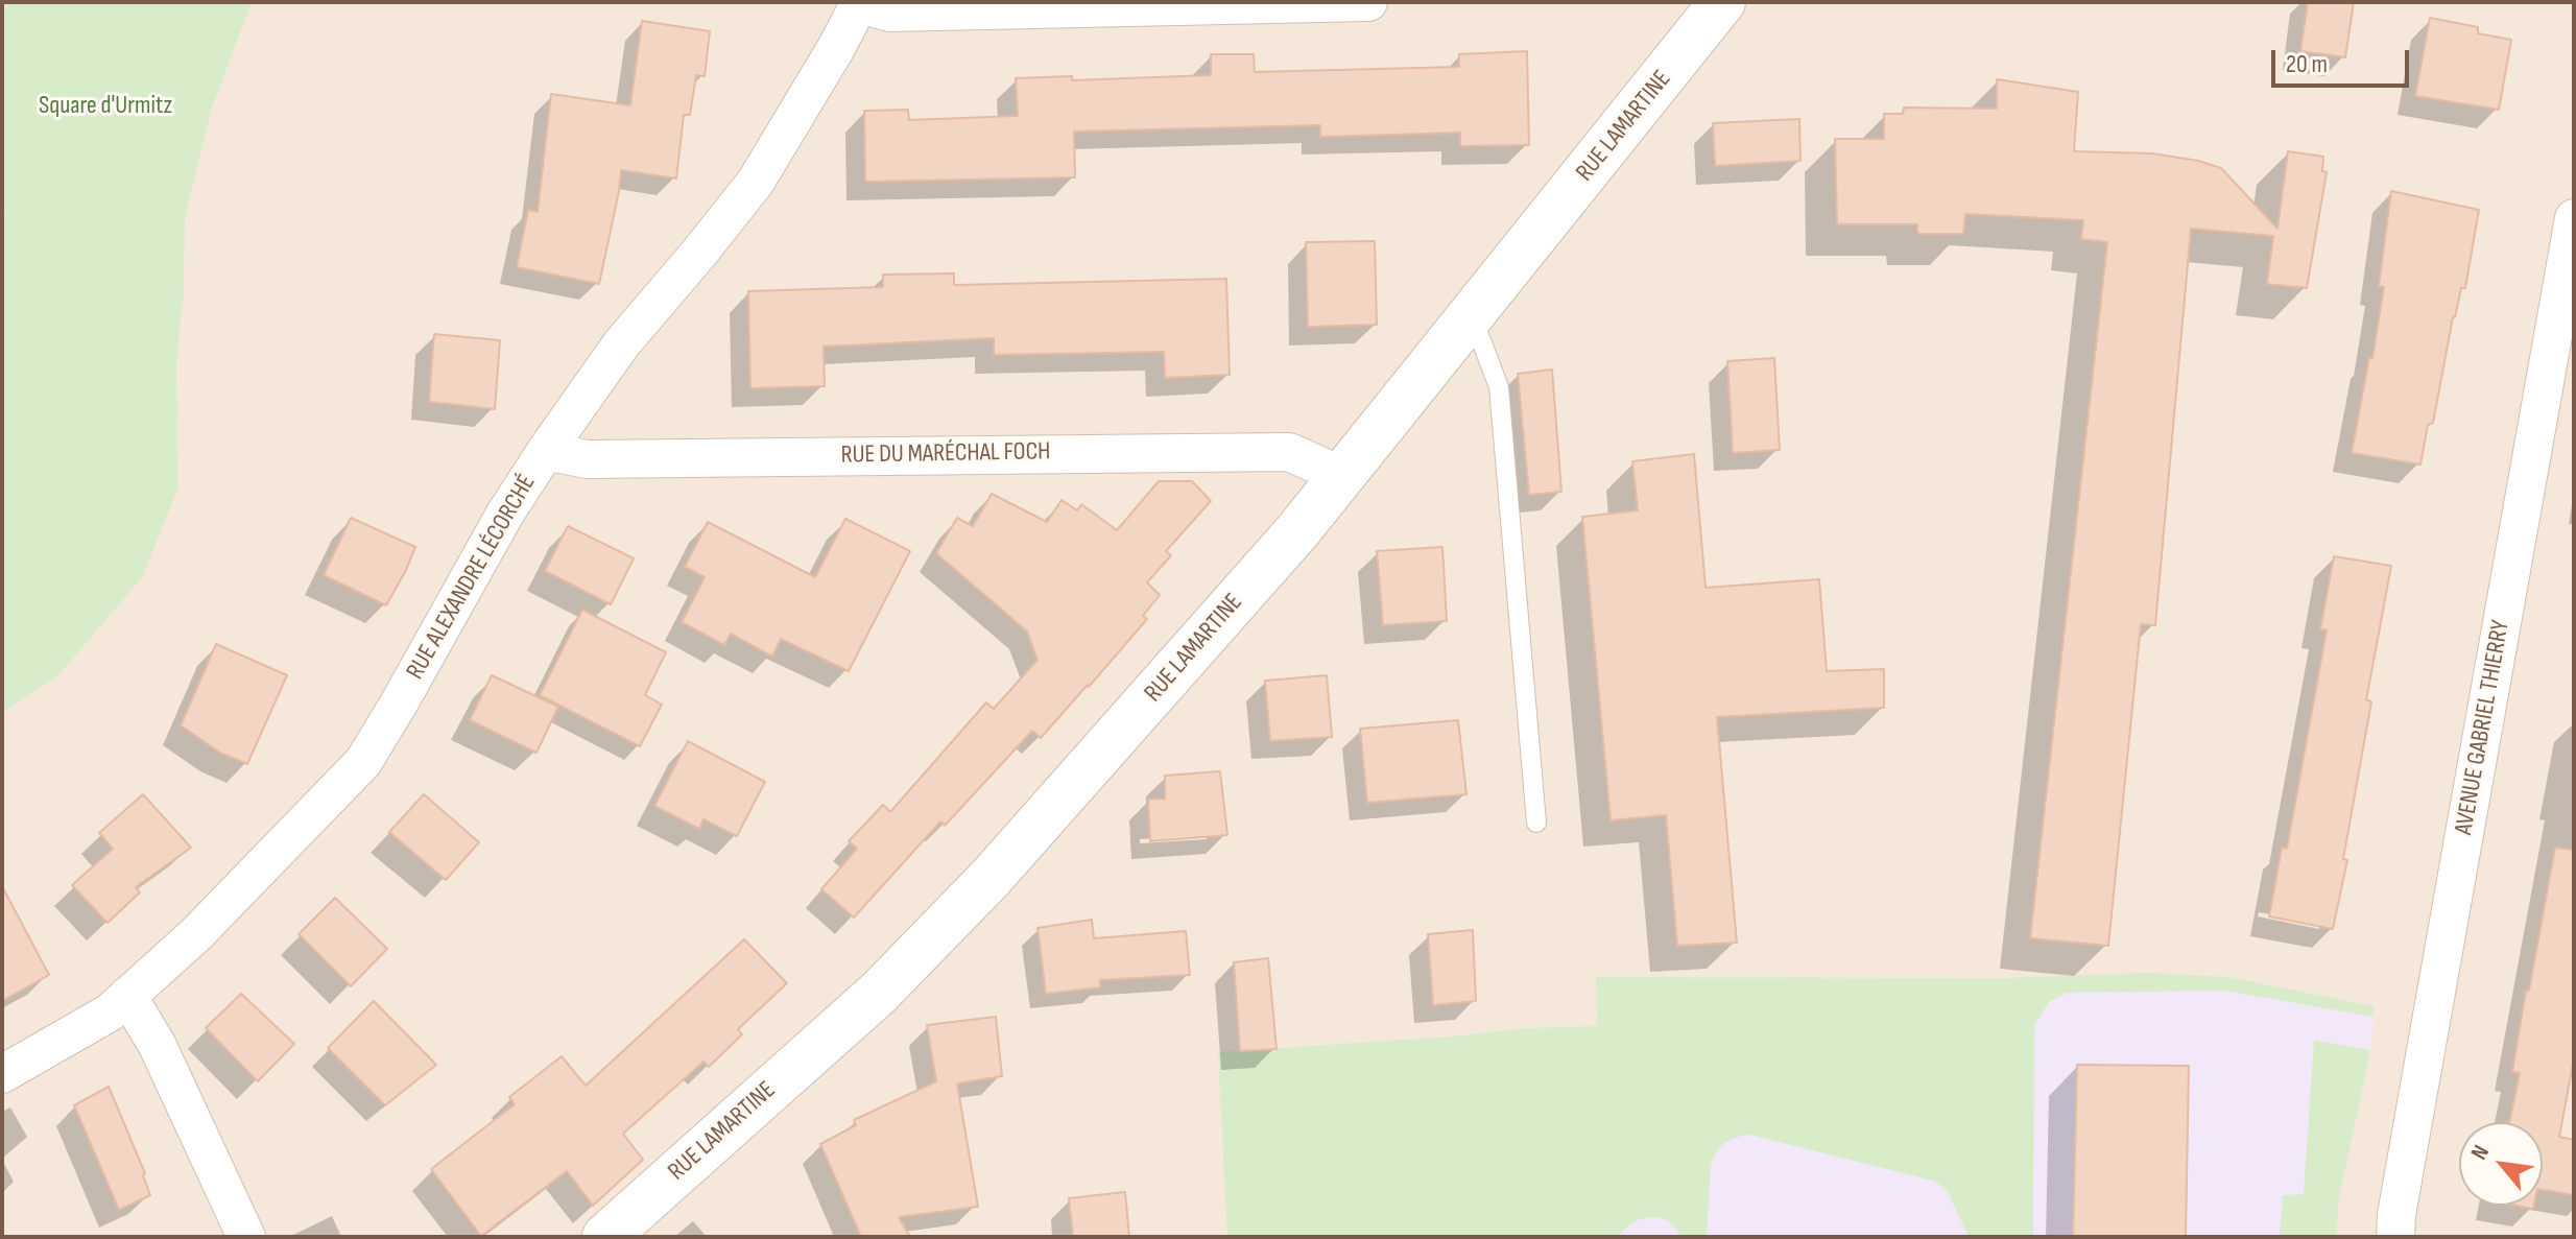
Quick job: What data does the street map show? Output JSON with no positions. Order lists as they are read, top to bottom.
{
  "streets": {
    "street": [
      "RUE LAMARTINE",
      "RUE DU MARÉCHAL FOCH",
      "RUE ALEXANDRE LÉCORCHÉ",
      "AVENUE GABRIEL THIERRY"
    ]
  },
  "crossings": [
    ["RUE LAMARTINE", "RUE DU MARÉCHAL FOCH"],
    ["RUE DU MARÉCHAL FOCH", "RUE ALEXANDRE LÉCORCHÉ"]
  ],
  "parks": ["Square d'Urmitz"],
  "scale_bar": "20 m",
  "north": "top left"
}
